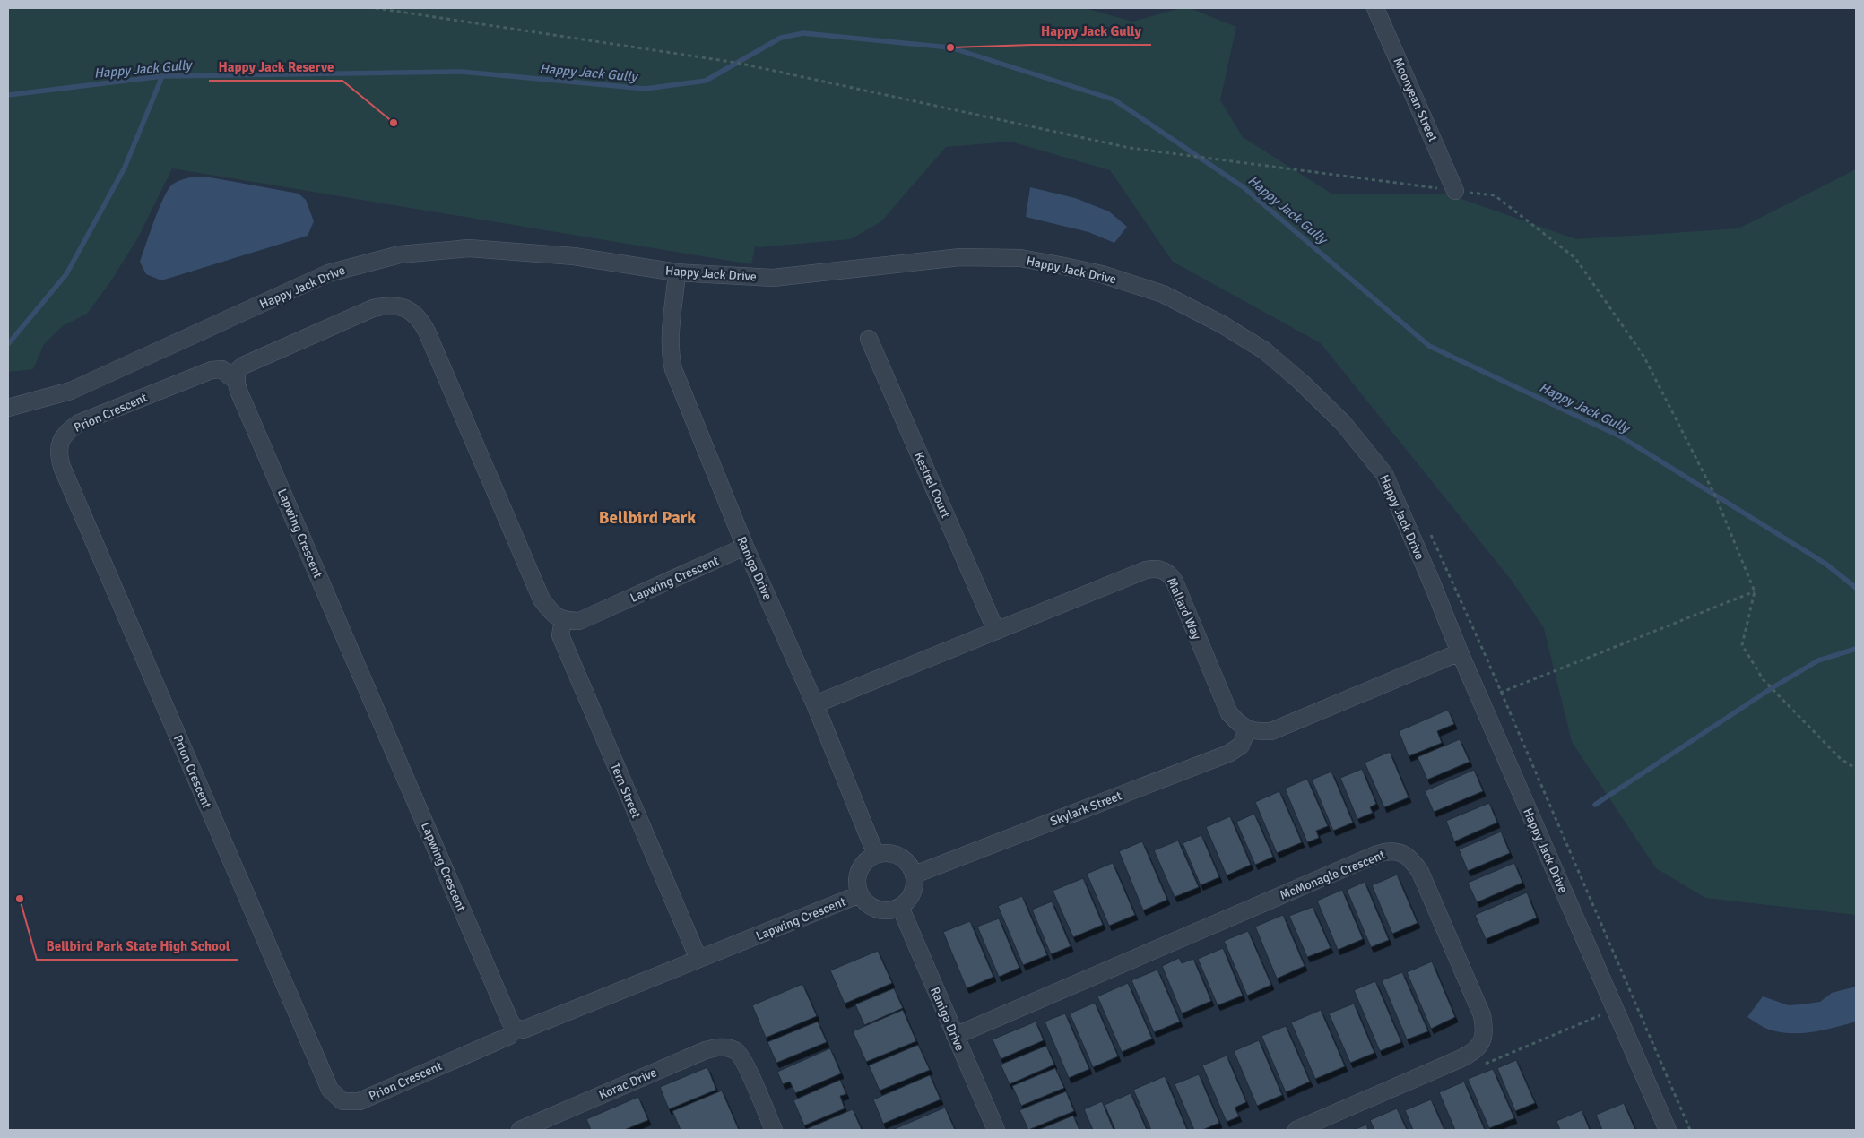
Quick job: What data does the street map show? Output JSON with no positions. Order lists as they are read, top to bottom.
{
  "streets": {
    "street": [
      "Moonyean Street",
      "Happy Jack Drive",
      "Prion Crescent",
      "Kestrel Court",
      "Lapwing Crescent",
      "Raniga Drive",
      "Mallard Way",
      "Tern Street",
      "Skylark Street",
      "McMonagle Crescent",
      "Korac Drive"
    ]
  },
  "crossings": [
    ["Happy Jack Drive", "Raniga Drive"],
    ["Prion Crescent", "Lapwing Crescent"],
    ["Kestrel Court", "Mallard Way"],
    ["Lapwing Crescent", "Raniga Drive"],
    ["Lapwing Crescent", "Tern Street"],
    ["Lapwing Crescent", "Skylark Street"],
    ["Raniga Drive", "Mallard Way"],
    ["Raniga Drive", "Skylark Street"],
    ["Raniga Drive", "McMonagle Crescent"],
    ["Mallard Way", "Skylark Street"]
  ],
  "districts": ["Bellbird Park"],
  "water": ["Happy Jack Gully"],
  "places": ["Happy Jack Gully", "Happy Jack Reserve", "Bellbird Park State High School"]
}
